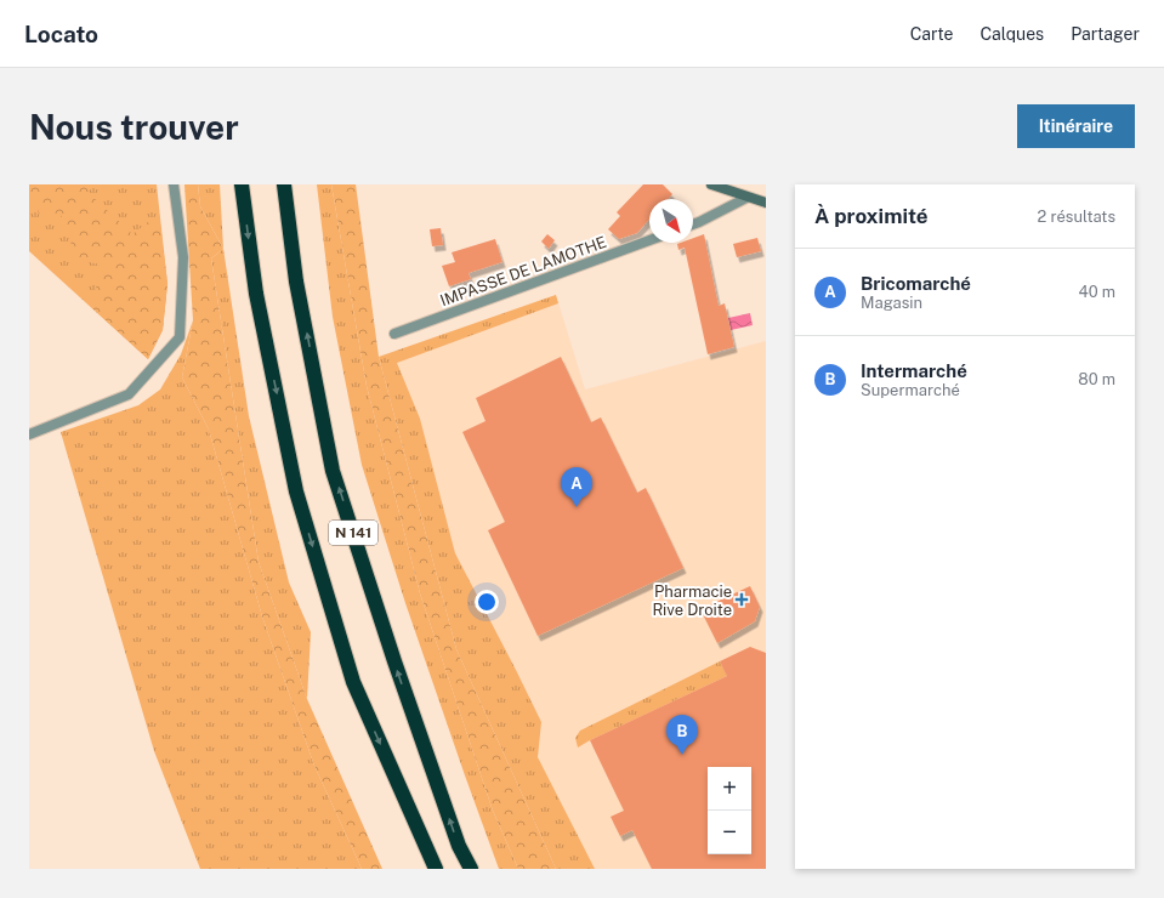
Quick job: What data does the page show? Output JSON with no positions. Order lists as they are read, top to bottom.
{
  "streets": {
    "highway": ["N 141"],
    "street": ["IMPASSE DE LAMOTHE"]
  },
  "places": {
    "health": ["Pharmacie Rive Droite"]
  },
  "north": "bottom right",
  "page": {
    "header": "Locato",
    "nav": ["Carte", "Calques", "Partager"],
    "buttons": "Itinéraire",
    "title": "Nous trouver",
    "heading": ["À proximité", "2 résultats"],
    "list": [
      {
        "mark": "A",
        "name": "Bricomarché",
        "note": "Magasin",
        "value": "40 m"
      },
      {
        "mark": "B",
        "name": "Intermarché",
        "note": "Supermarché",
        "value": "80 m"
      }
    ],
    "pins": ["A", "B"],
    "map_buttons": ["+", "−"]
  }
}
